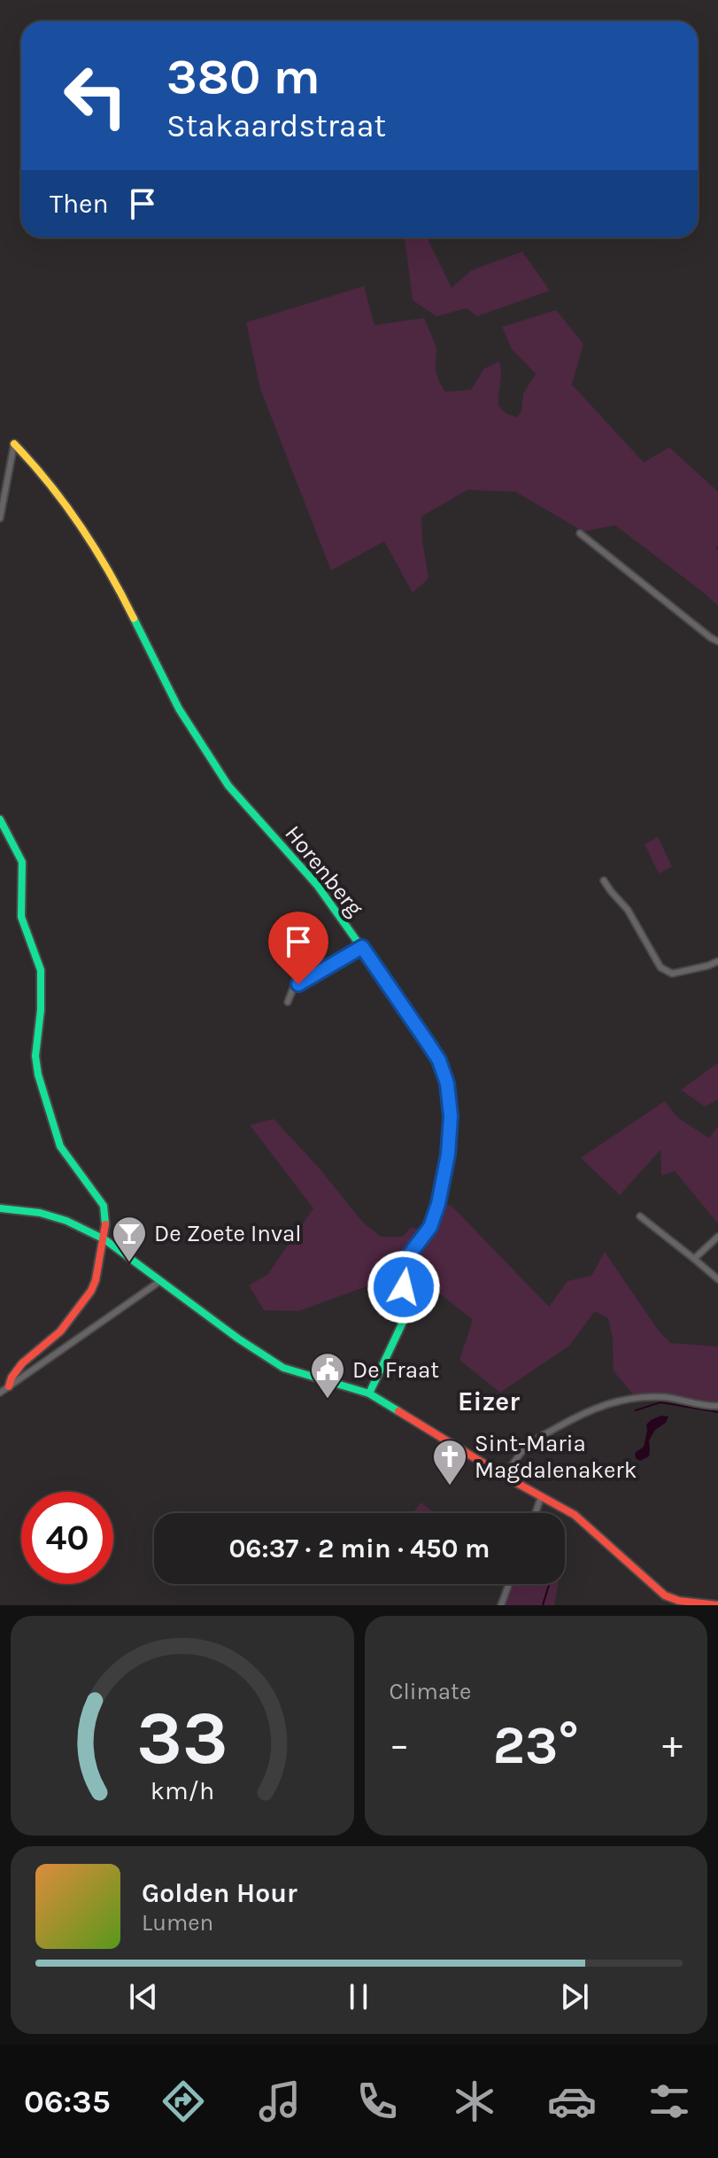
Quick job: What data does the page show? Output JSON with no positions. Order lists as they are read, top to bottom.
{
  "streets": {
    "street": ["Horenberg"]
  },
  "districts": ["Eizer"],
  "places": {
    "bar": ["De Zoete Inval"],
    "public building": ["De Fraat"],
    "church": ["Sint-Maria Magdalenakerk"]
  },
  "page": {
    "turn": ["380 m", "Stakaardstraat"],
    "then": "Then",
    "limit": "40",
    "trip": "06:37 · 2 min · 450 m",
    "tile": "Climate",
    "heat": ["−", "23°", "+"],
    "song": ["Golden Hour", "Lumen"],
    "tabs": "06:35",
    "gauge": ["33", "km/h"]
  }
}
